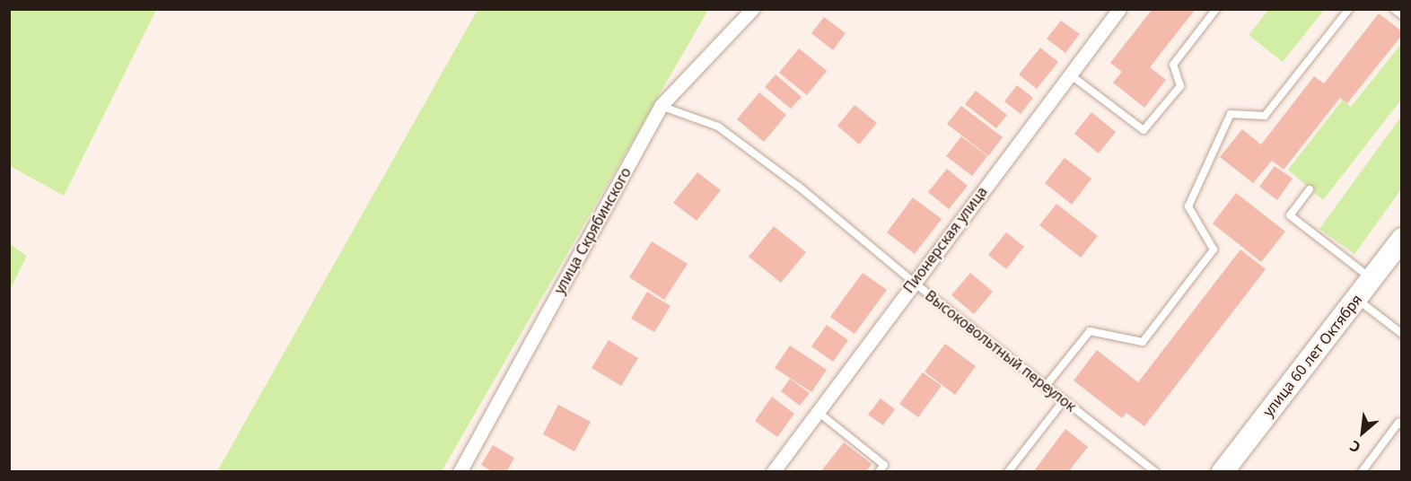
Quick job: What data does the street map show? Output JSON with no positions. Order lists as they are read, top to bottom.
{
  "streets": {
    "main road": ["улица 60 лет Октября"],
    "street": ["улица Скрябинского", "Пионерская улица"],
    "lane": ["Высоковольтный переулок"]
  },
  "crossings": [
    ["улица Скрябинского", "Высоковольтный переулок"],
    ["Пионерская улица", "Высоковольтный переулок"]
  ],
  "north": "bottom left"
}
